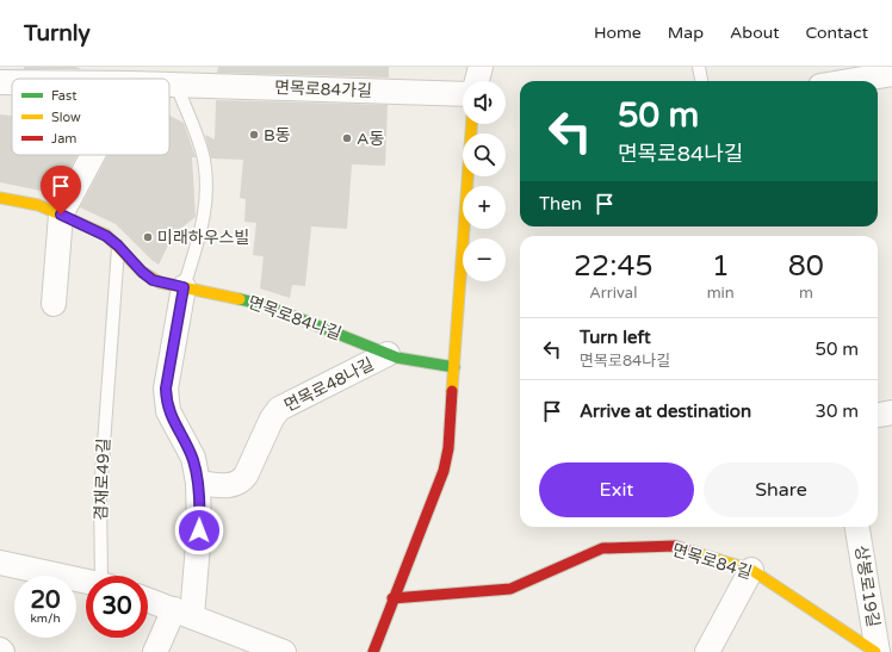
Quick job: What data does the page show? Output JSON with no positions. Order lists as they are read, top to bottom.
{
  "streets": {
    "street": [
      "면목로84가길",
      "면목로84나길",
      "면목로48나길",
      "겸재로49길",
      "면목로84길",
      "상봉로19길"
    ]
  },
  "crossings": [
    ["면목로84나길", "면목로48나길"],
    ["면목로84나길", "겸재로49길"],
    ["면목로84길", "상봉로19길"]
  ],
  "places": ["B동", "A동", "미래하우스빌"],
  "legend": ["Fast", "Slow", "Jam"],
  "page": {
    "header": "Turnly",
    "nav": [
      "Home",
      "Map",
      "About",
      "Contact"
    ],
    "map_buttons": ["+", "−"],
    "turn": ["50 m", "면목로84나길"],
    "then": "Then",
    "eta": [
      "22:45",
      "Arrival",
      "1",
      "min",
      "80",
      "m"
    ],
    "list": [
      {
        "name": "Turn left",
        "note": "면목로84나길",
        "value": "50 m"
      },
      {
        "name": "Arrive at destination",
        "value": "30 m"
      }
    ],
    "buttons": ["Exit", "Share"],
    "speed": "20 km/h",
    "limit": "30"
  }
}
